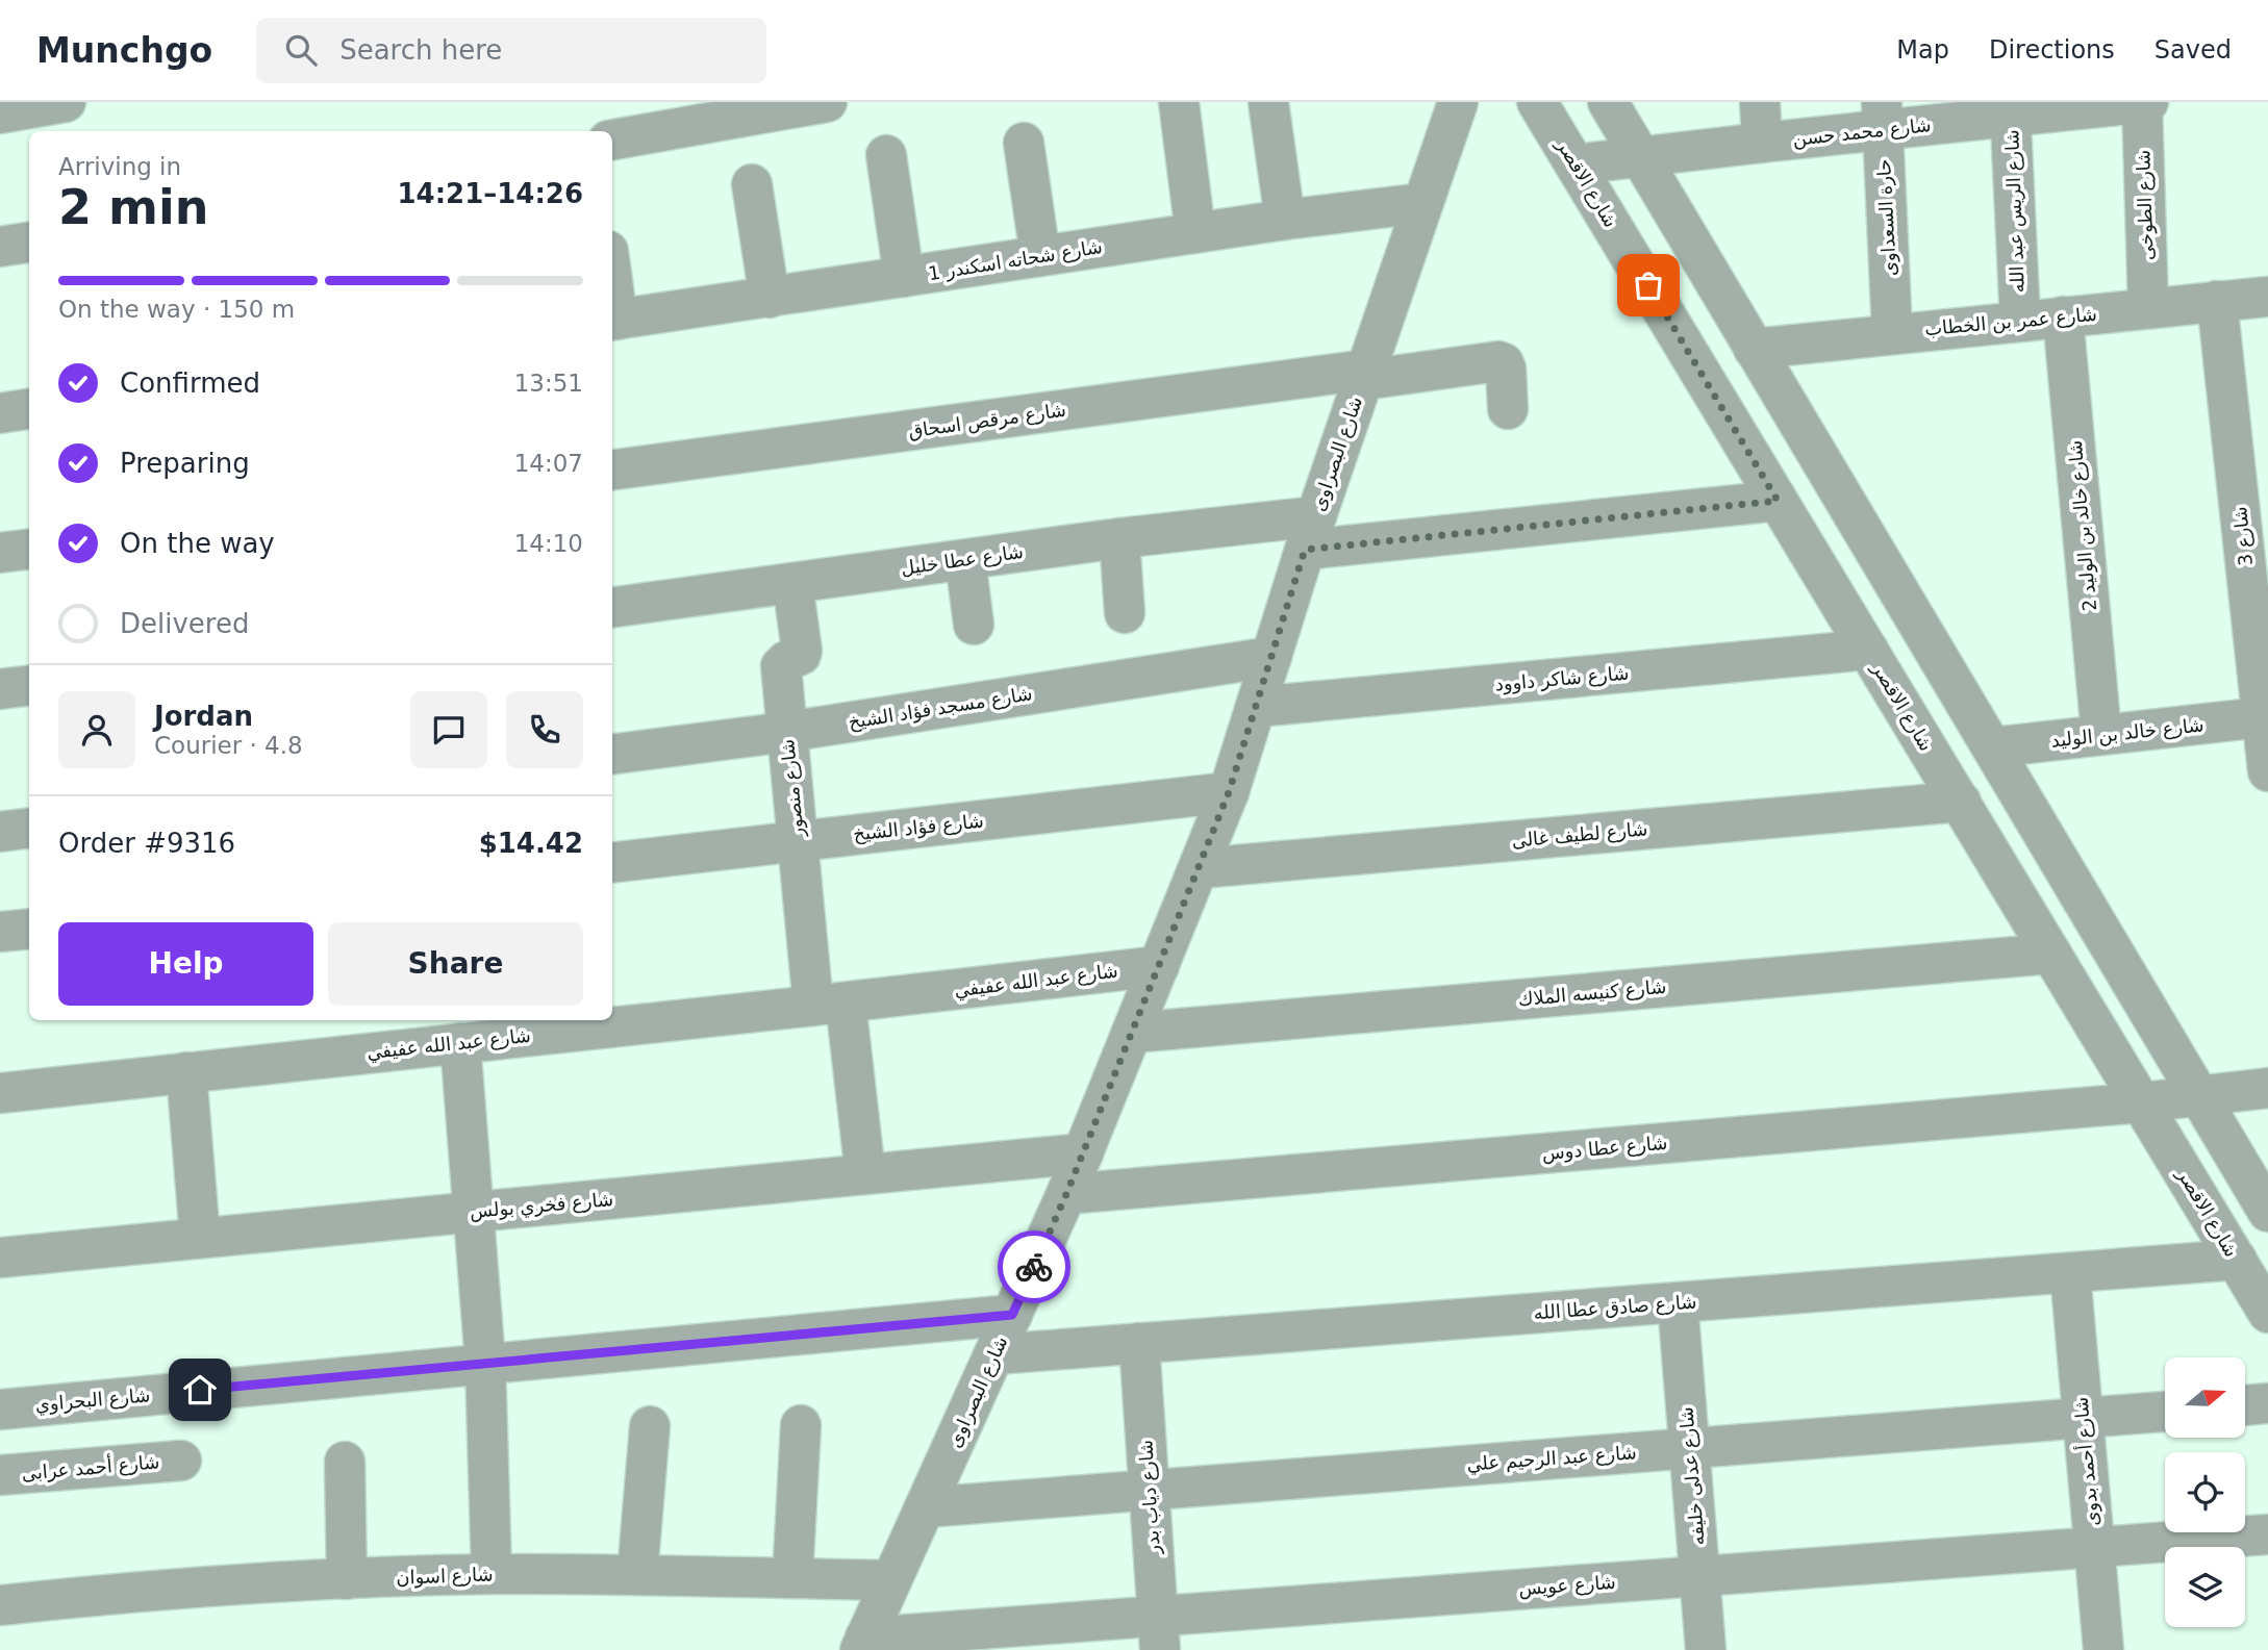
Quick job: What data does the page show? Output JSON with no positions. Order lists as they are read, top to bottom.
{
  "streets": {
    "street": [
      "شارع محمد حسن",
      "شارع الاقصر",
      "شارع الطوخى",
      "شارع الريس عبد الله",
      "حارة السعداوى",
      "شارع شحاته اسكندر 1",
      "شارع عمر بن الخطاب",
      "شارع مرقص اسحاق",
      "شارع البصراوى",
      "شارع خالد بن الوليد 2",
      "شارع 3",
      "شارع عطا خليل",
      "شارع شاكر داوود",
      "شارع مسجد فؤاد الشيخ",
      "شارع خالد بن الوليد",
      "شارع منصور",
      "شارع فؤاد الشيخ",
      "شارع لطيف غالى",
      "شارع عبد الله عفيفي",
      "شارع كنيسه الملاك",
      "شارع عطا دوس",
      "شارع فخري بولس",
      "شارع صادق عطا الله",
      "شارع البحراوي",
      "شارع عبد الرحيم علي",
      "شارع أحمد بدوى",
      "شارع أحمد عرابى",
      "شارع عدلى خليفه",
      "شارع دياب بدر",
      "شارع اسوان",
      "شارع عويس"
    ]
  },
  "crossings": [
    ["شارع محمد حسن", "شارع الاقصر"],
    ["شارع محمد حسن", "شارع الطوخى"],
    ["شارع محمد حسن", "شارع الريس عبد الله"],
    ["شارع محمد حسن", "حارة السعداوى"],
    ["شارع الاقصر", "شارع عطا خليل"],
    ["شارع الاقصر", "شارع شاكر داوود"],
    ["شارع الاقصر", "شارع لطيف غالى"],
    ["شارع الاقصر", "شارع كنيسه الملاك"],
    ["شارع الاقصر", "شارع عطا دوس"],
    ["شارع الاقصر", "شارع صادق عطا الله"],
    ["شارع الطوخى", "شارع عمر بن الخطاب"],
    ["شارع الريس عبد الله", "شارع عمر بن الخطاب"],
    ["حارة السعداوى", "شارع عمر بن الخطاب"],
    ["شارع شحاته اسكندر 1", "شارع البصراوى"],
    ["شارع عمر بن الخطاب", "شارع خالد بن الوليد 2"],
    ["شارع عمر بن الخطاب", "شارع 3"],
    ["شارع مرقص اسحاق", "شارع البصراوى"],
    ["شارع البصراوى", "شارع عطا خليل"],
    ["شارع البصراوى", "شارع شاكر داوود"],
    ["شارع البصراوى", "شارع مسجد فؤاد الشيخ"],
    ["شارع البصراوى", "شارع فؤاد الشيخ"],
    ["شارع البصراوى", "شارع لطيف غالى"],
    ["شارع البصراوى", "شارع عبد الله عفيفي"],
    ["شارع البصراوى", "شارع كنيسه الملاك"],
    ["شارع البصراوى", "شارع عطا دوس"],
    ["شارع البصراوى", "شارع فخري بولس"],
    ["شارع البصراوى", "شارع صادق عطا الله"],
    ["شارع البصراوى", "شارع البحراوي"],
    ["شارع البصراوى", "شارع عبد الرحيم علي"],
    ["شارع البصراوى", "شارع اسوان"],
    ["شارع البصراوى", "شارع عويس"],
    ["شارع خالد بن الوليد 2", "شارع خالد بن الوليد"],
    ["شارع 3", "شارع خالد بن الوليد"],
    ["شارع عطا خليل", "شارع منصور"],
    ["شارع مسجد فؤاد الشيخ", "شارع منصور"],
    ["شارع منصور", "شارع فؤاد الشيخ"],
    ["شارع منصور", "شارع عبد الله عفيفي"],
    ["شارع منصور", "شارع فخري بولس"],
    ["شارع صادق عطا الله", "شارع أحمد بدوى"],
    ["شارع صادق عطا الله", "شارع عدلى خليفه"],
    ["شارع صادق عطا الله", "شارع دياب بدر"],
    ["شارع عبد الرحيم علي", "شارع أحمد بدوى"],
    ["شارع عبد الرحيم علي", "شارع عدلى خليفه"],
    ["شارع عبد الرحيم علي", "شارع دياب بدر"],
    ["شارع أحمد بدوى", "شارع عويس"],
    ["شارع عدلى خليفه", "شارع عويس"],
    ["شارع دياب بدر", "شارع عويس"]
  ],
  "north": "right",
  "page": {
    "header": "Munchgo",
    "search": "Search here",
    "nav": ["Map", "Directions", "Saved"],
    "heading": ["2 min", "Arriving in", "14:21–14:26"],
    "panel": [
      "Jordan",
      "Courier · 4.8",
      "Order #9316",
      "$14.42"
    ],
    "bar": "On the way · 150 m",
    "list": [
      ["Confirmed", "13:51"],
      ["Preparing", "14:07"],
      ["On the way", "14:10"],
      "Delivered"
    ],
    "buttons": ["Help", "Share"]
  }
}
